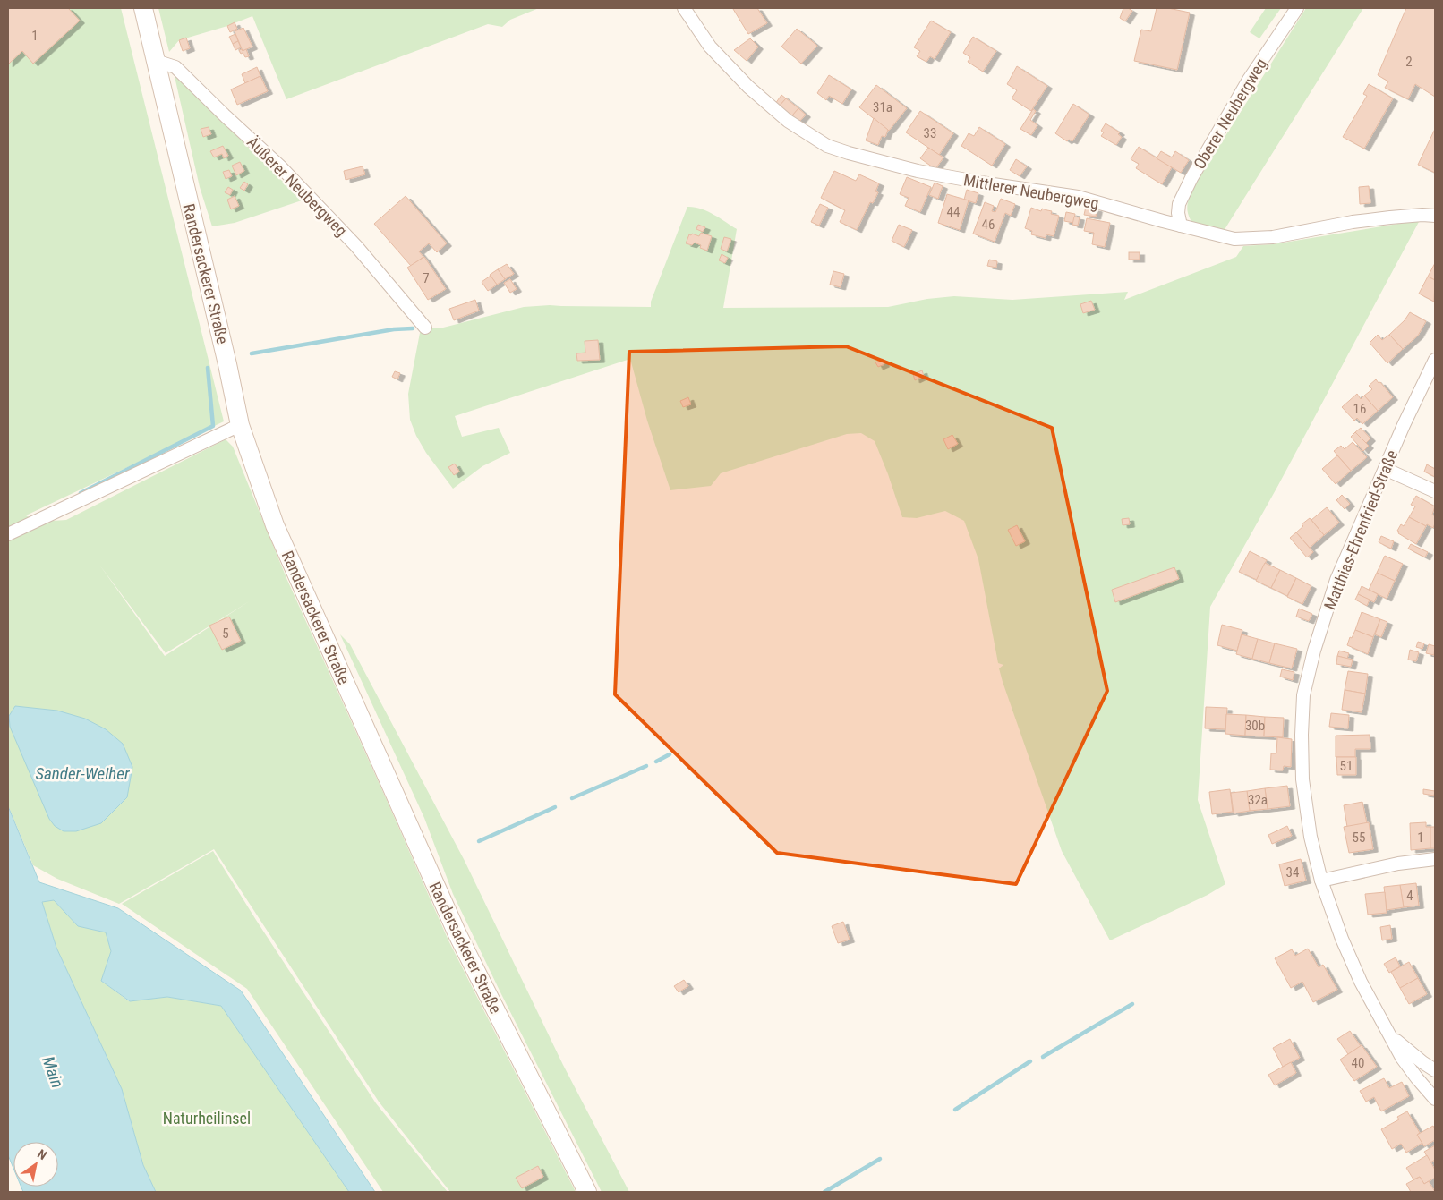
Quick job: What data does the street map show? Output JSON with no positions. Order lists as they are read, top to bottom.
{
  "streets": {
    "main road": ["Randersackerer Straße"],
    "street": [
      "Oberer Neubergweg",
      "Äußerer Neubergweg",
      "Mittlerer Neubergweg",
      "Matthias-Ehrenfried-Straße"
    ]
  },
  "crossings": [
    ["Oberer Neubergweg", "Mittlerer Neubergweg"],
    ["Äußerer Neubergweg", "Randersackerer Straße"]
  ],
  "water": ["Sander-Weiher", "Main"],
  "parks": ["Naturheilinsel"],
  "house_numbers": [
    "1",
    "2",
    "31a",
    "33",
    "44",
    "46",
    "7",
    "16",
    "5",
    "30b",
    "51",
    "32a",
    "55",
    "1",
    "34",
    "4",
    "40"
  ],
  "north": "top right"
}
